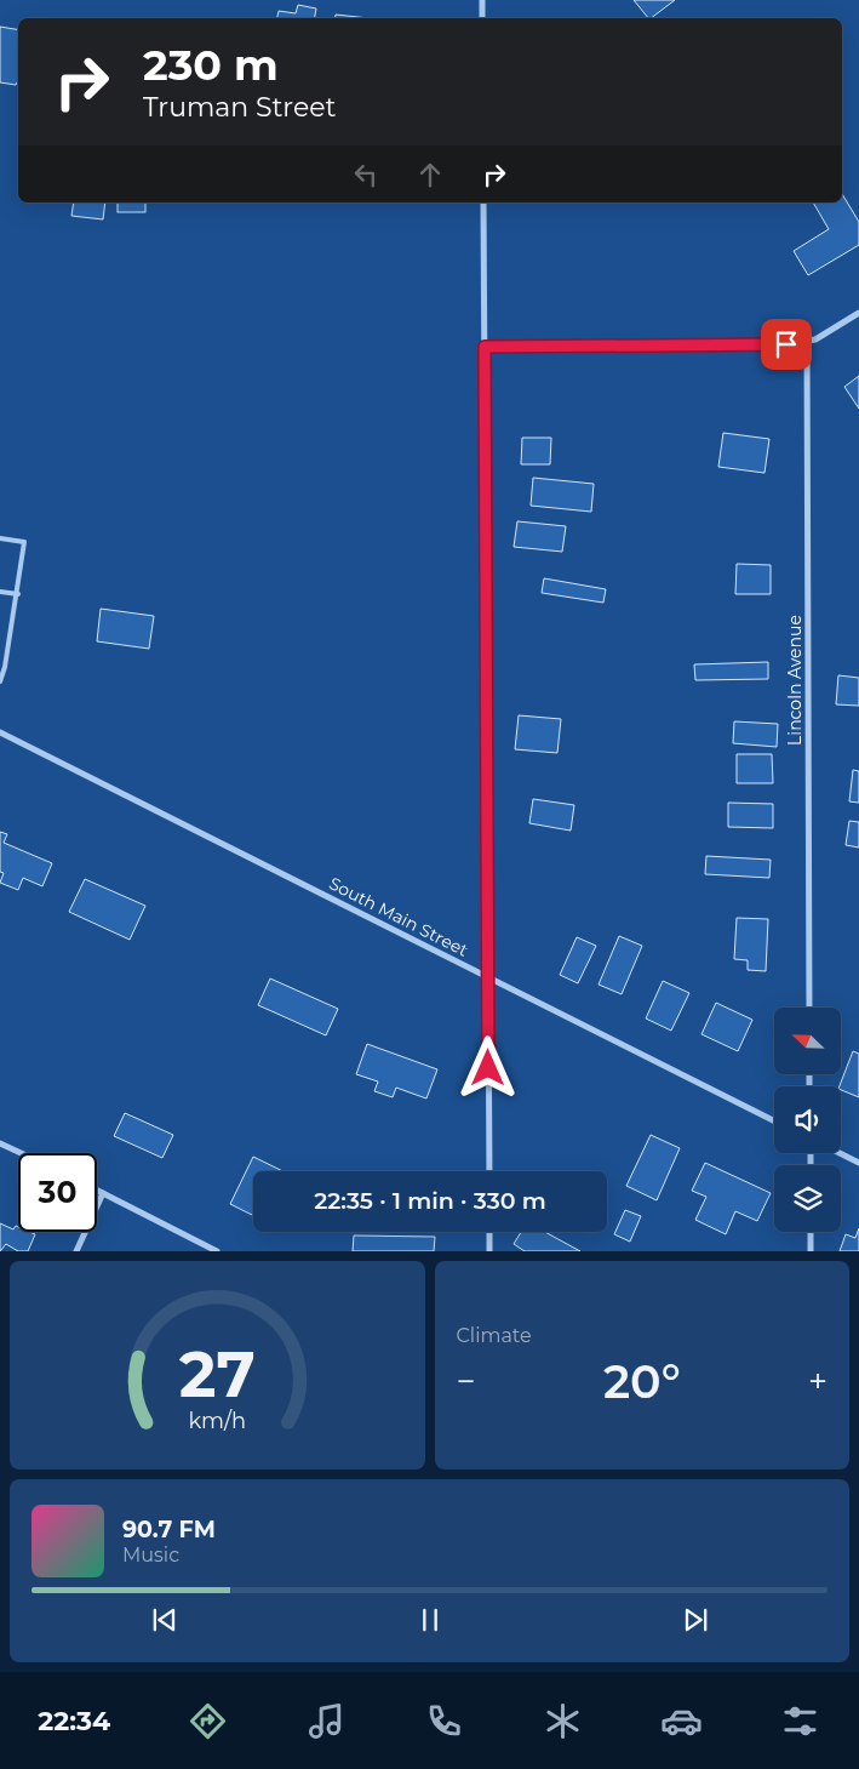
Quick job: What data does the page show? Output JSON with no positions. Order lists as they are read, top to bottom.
{
  "streets": {
    "street": ["Lincoln Avenue", "South Main Street"]
  },
  "north": "top left",
  "page": {
    "turn": ["230 m", "Truman Street"],
    "limit": "30",
    "trip": "22:35 · 1 min · 330 m",
    "tile": "Climate",
    "heat": ["−", "20°", "+"],
    "song": ["90.7 FM", "Music"],
    "tabs": "22:34",
    "gauge": ["27", "km/h"]
  }
}
